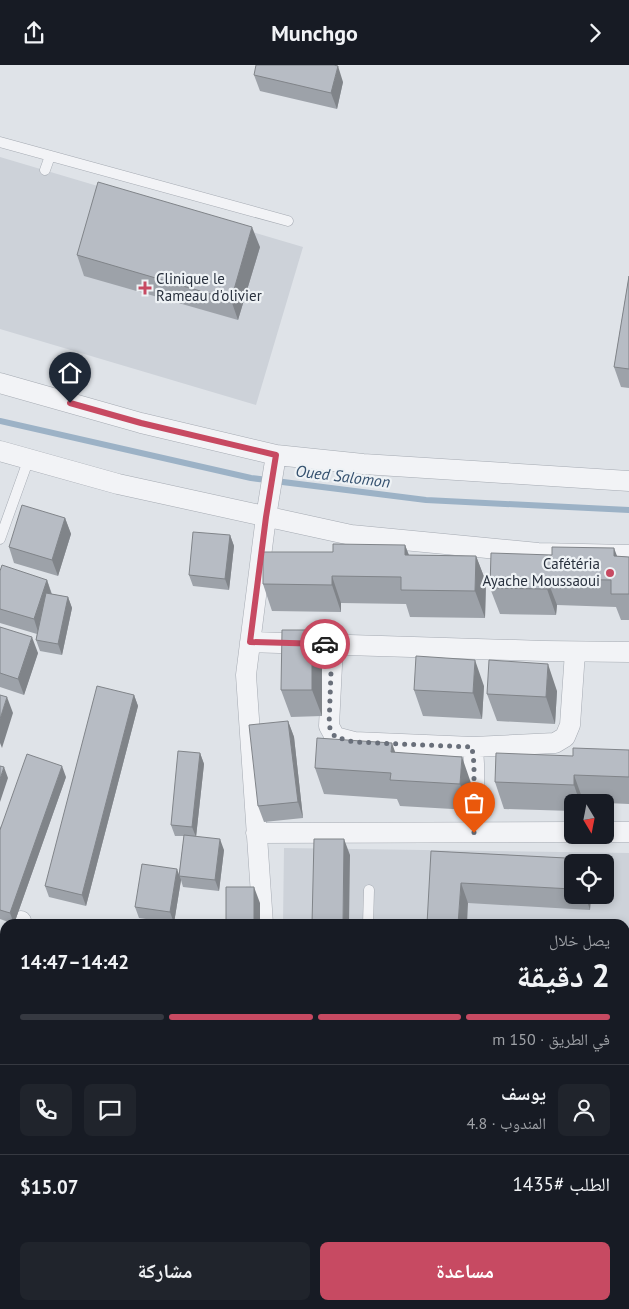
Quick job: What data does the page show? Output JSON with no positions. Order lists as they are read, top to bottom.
{
  "water": ["Oued Salomon"],
  "places": {
    "health": ["Clinique le Rameau d'olivier"],
    "other": ["Cafétéria Ayache Moussaoui"]
  },
  "north": "bottom",
  "page": {
    "header": "Munchgo",
    "heading": ["2 دقيقة", "يصل خلال", "14:42–14:47"],
    "panel": [
      "يوسف",
      "المندوب · 4.8",
      "الطلب #1435",
      "$15.07"
    ],
    "bar": "في الطريق · 150 m",
    "buttons": ["مساعدة", "مشاركة"]
  }
}
